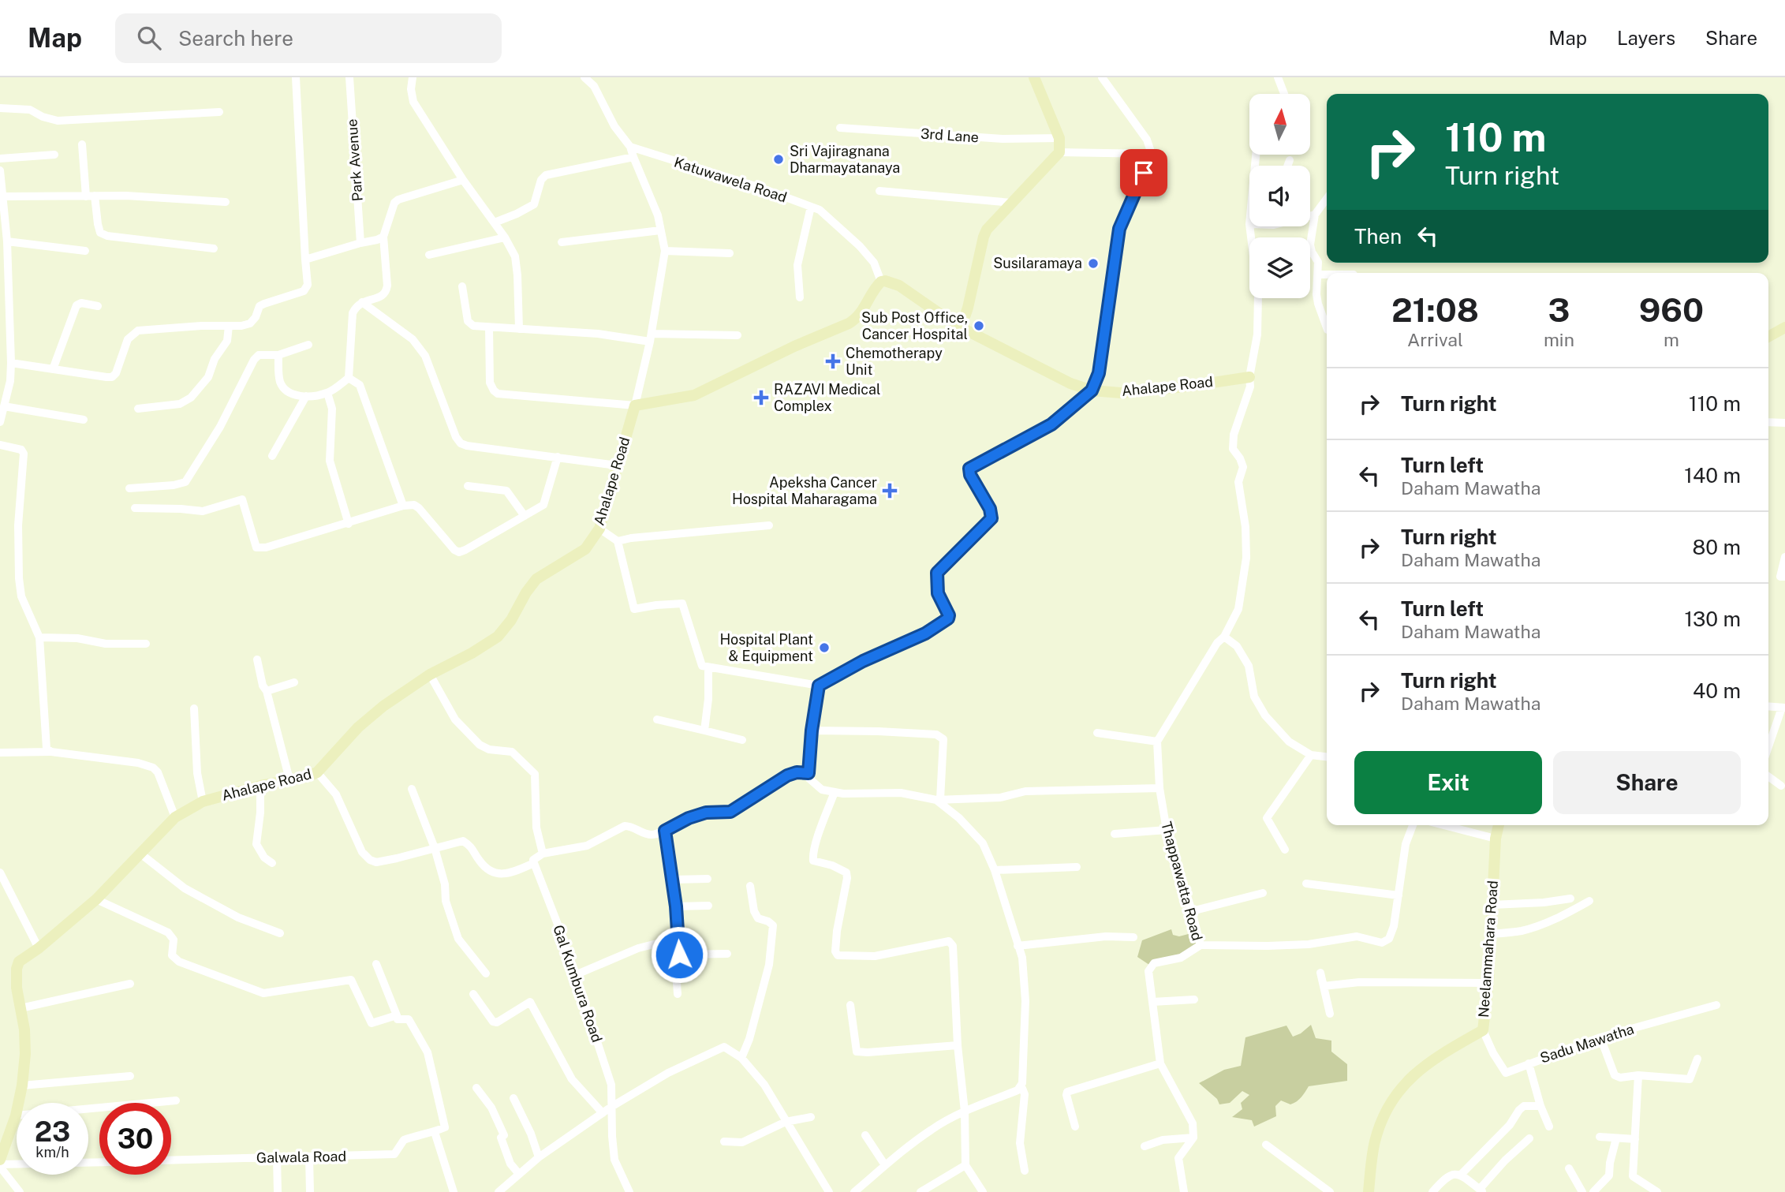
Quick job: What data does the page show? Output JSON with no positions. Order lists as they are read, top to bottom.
{
  "streets": {
    "street": [
      "3rd Lane",
      "Park Avenue",
      "Katuwawela Road",
      "Ahalape Road",
      "Thappawatta Road",
      "Neelammahara Road",
      "Gal Kumbura Road",
      "Sadu Mawatha",
      "Galwala Road"
    ]
  },
  "crossings": [
    ["Katuwawela Road", "Ahalape Road"],
    ["Neelammahara Road", "Sadu Mawatha"]
  ],
  "places": {
    "other": [
      "Sri Vajiragnana Dharmayatanaya",
      "Susilaramaya",
      "Sub Post Office, Cancer Hospital",
      "Hospital Plant & Equipment"
    ],
    "health": ["Chemotherapy Unit", "RAZAVI Medical Complex", "Apeksha Cancer Hospital Maharagama"]
  },
  "north": "top",
  "page": {
    "header": "Map",
    "search": "Search here",
    "nav": ["Map", "Layers", "Share"],
    "turn": ["110 m", "Turn right"],
    "then": "Then",
    "eta": [
      "21:08",
      "Arrival",
      "3",
      "min",
      "960",
      "m"
    ],
    "list": [
      {
        "name": "Turn right",
        "value": "110 m"
      },
      {
        "name": "Turn left",
        "note": "Daham Mawatha",
        "value": "140 m"
      },
      {
        "name": "Turn right",
        "note": "Daham Mawatha",
        "value": "80 m"
      },
      {
        "name": "Turn left",
        "note": "Daham Mawatha",
        "value": "130 m"
      },
      {
        "name": "Turn right",
        "note": "Daham Mawatha",
        "value": "40 m"
      }
    ],
    "buttons": ["Exit", "Share"],
    "speed": "23 km/h",
    "limit": "30"
  }
}
